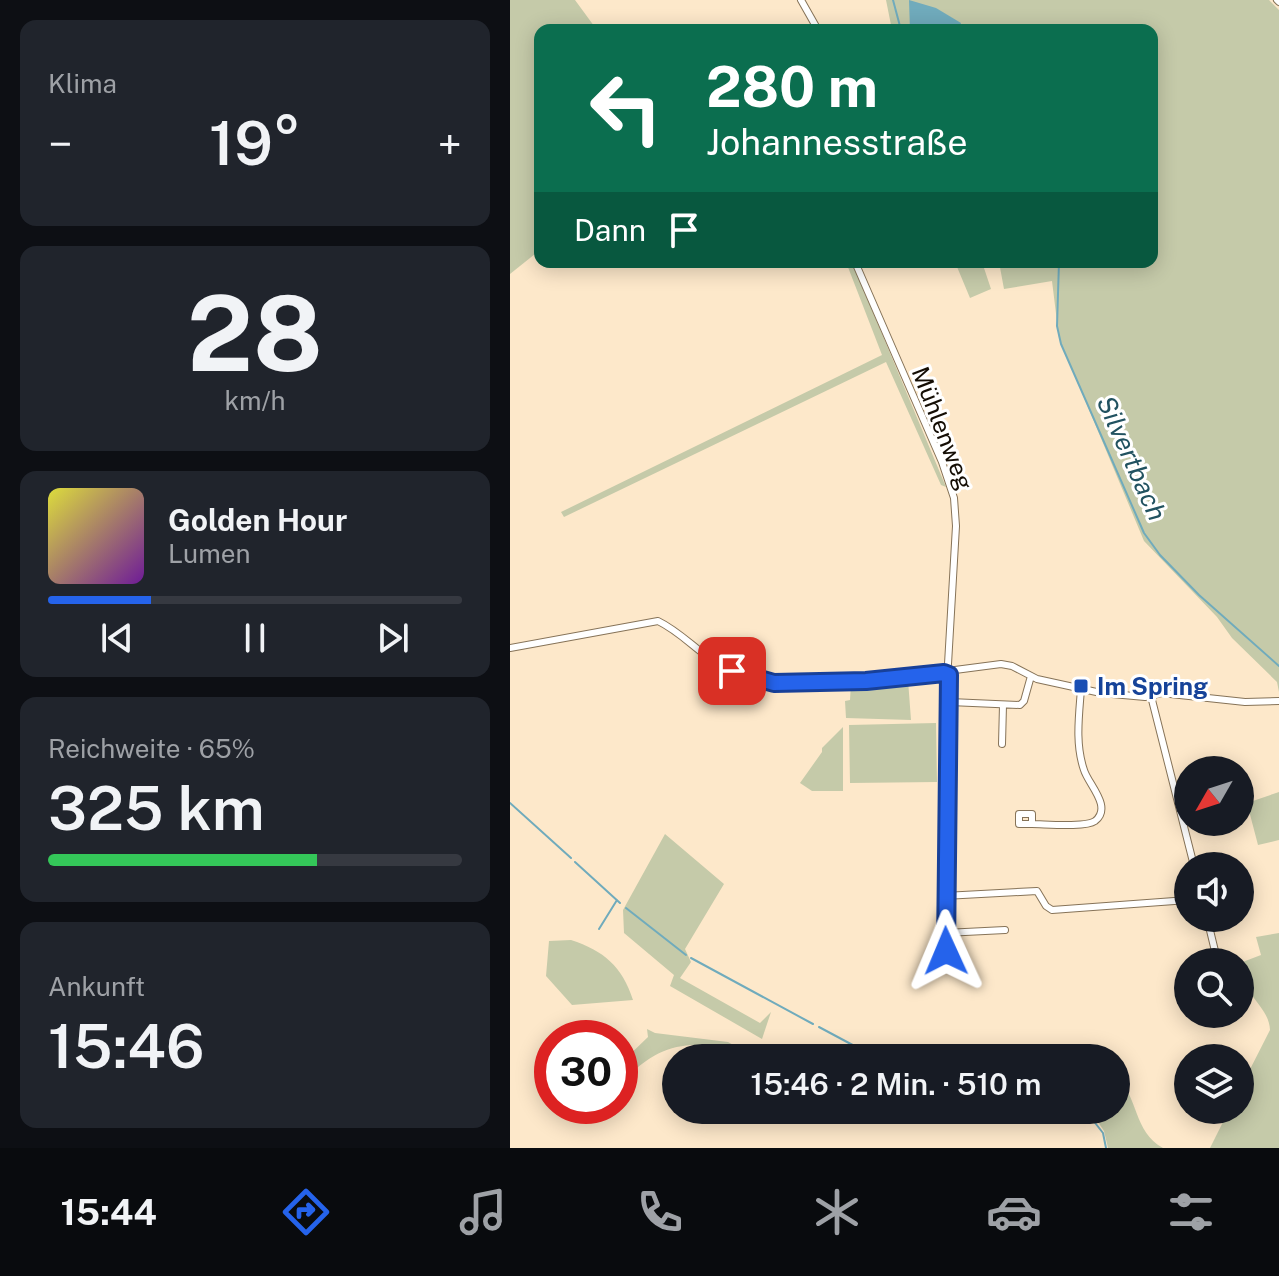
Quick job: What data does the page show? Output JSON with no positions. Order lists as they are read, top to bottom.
{
  "streets": {
    "street": ["Mühlenweg"]
  },
  "water": ["Silvertbach"],
  "places": {
    "transit": ["Im Spring"]
  },
  "north": "bottom left",
  "page": {
    "tile": [
      "Klima",
      ["28", "km/h"],
      ["Reichweite · 65%", "325 km"],
      ["Ankunft", "15:46"]
    ],
    "turn": ["280 m", "Johannesstraße"],
    "heat": ["−", "19°", "+"],
    "then": "Dann",
    "song": ["Golden Hour", "Lumen"],
    "limit": "30",
    "trip": "15:46 · 2 Min. · 510 m",
    "tabs": "15:44"
  }
}
